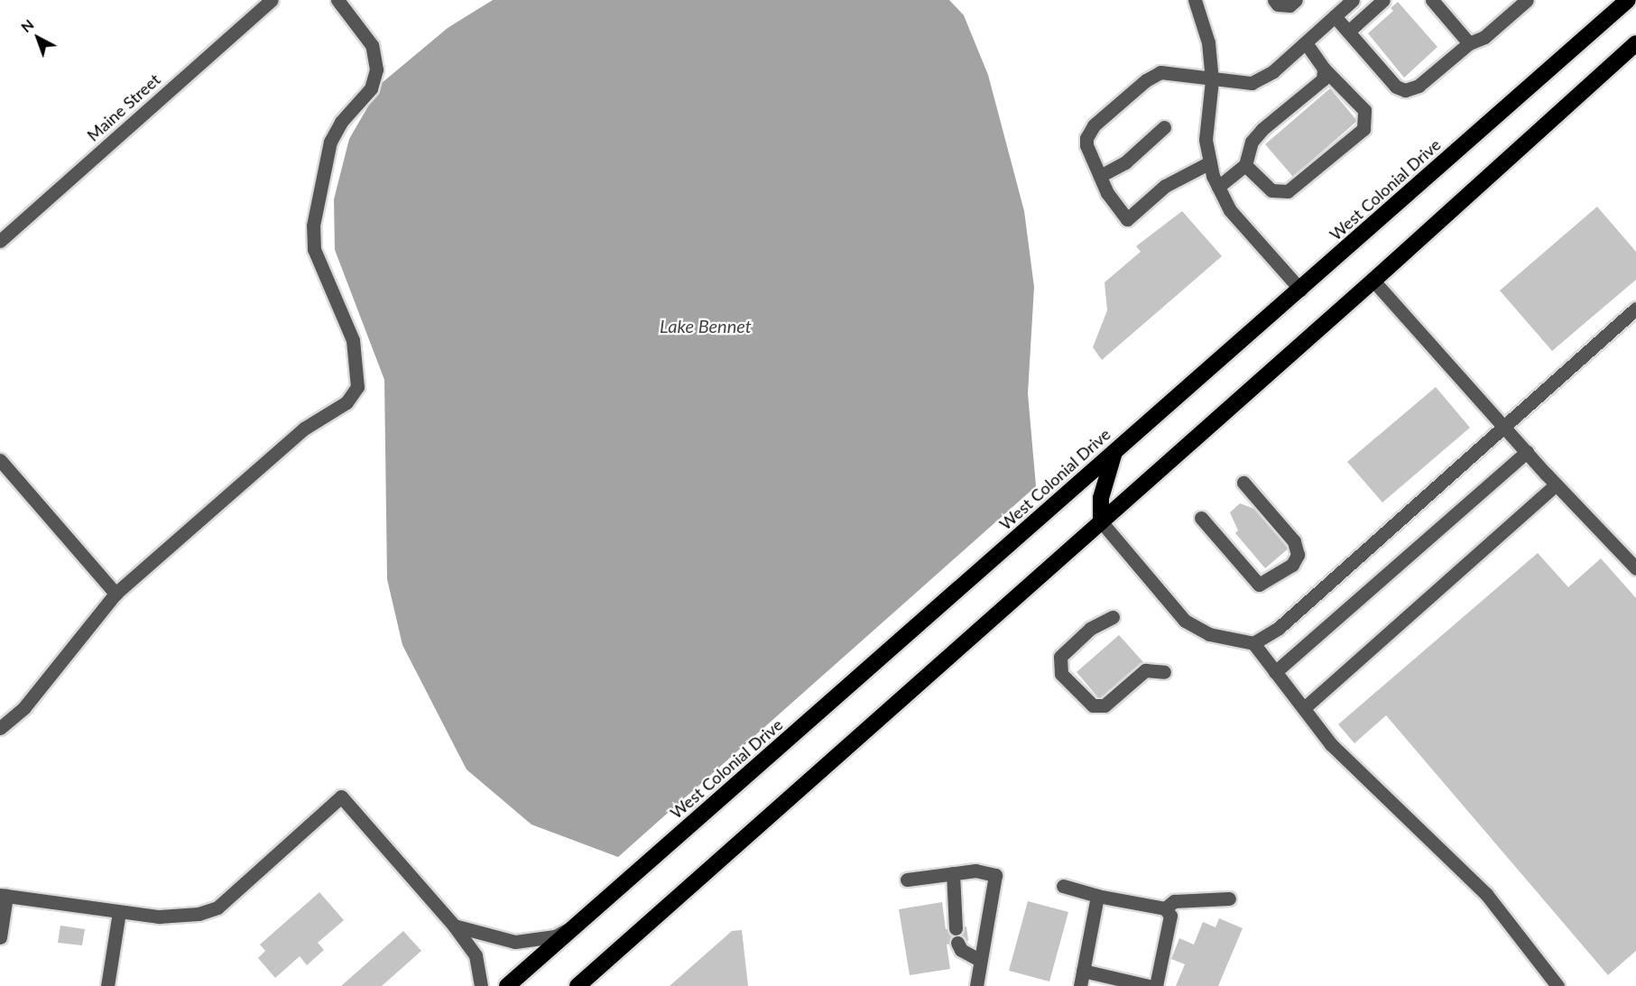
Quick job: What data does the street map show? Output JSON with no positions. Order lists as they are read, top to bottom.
{
  "streets": {
    "highway": ["West Colonial Drive"],
    "street": ["Maine Street"]
  },
  "water": ["Lake Bennet"],
  "north": "top left"
}
